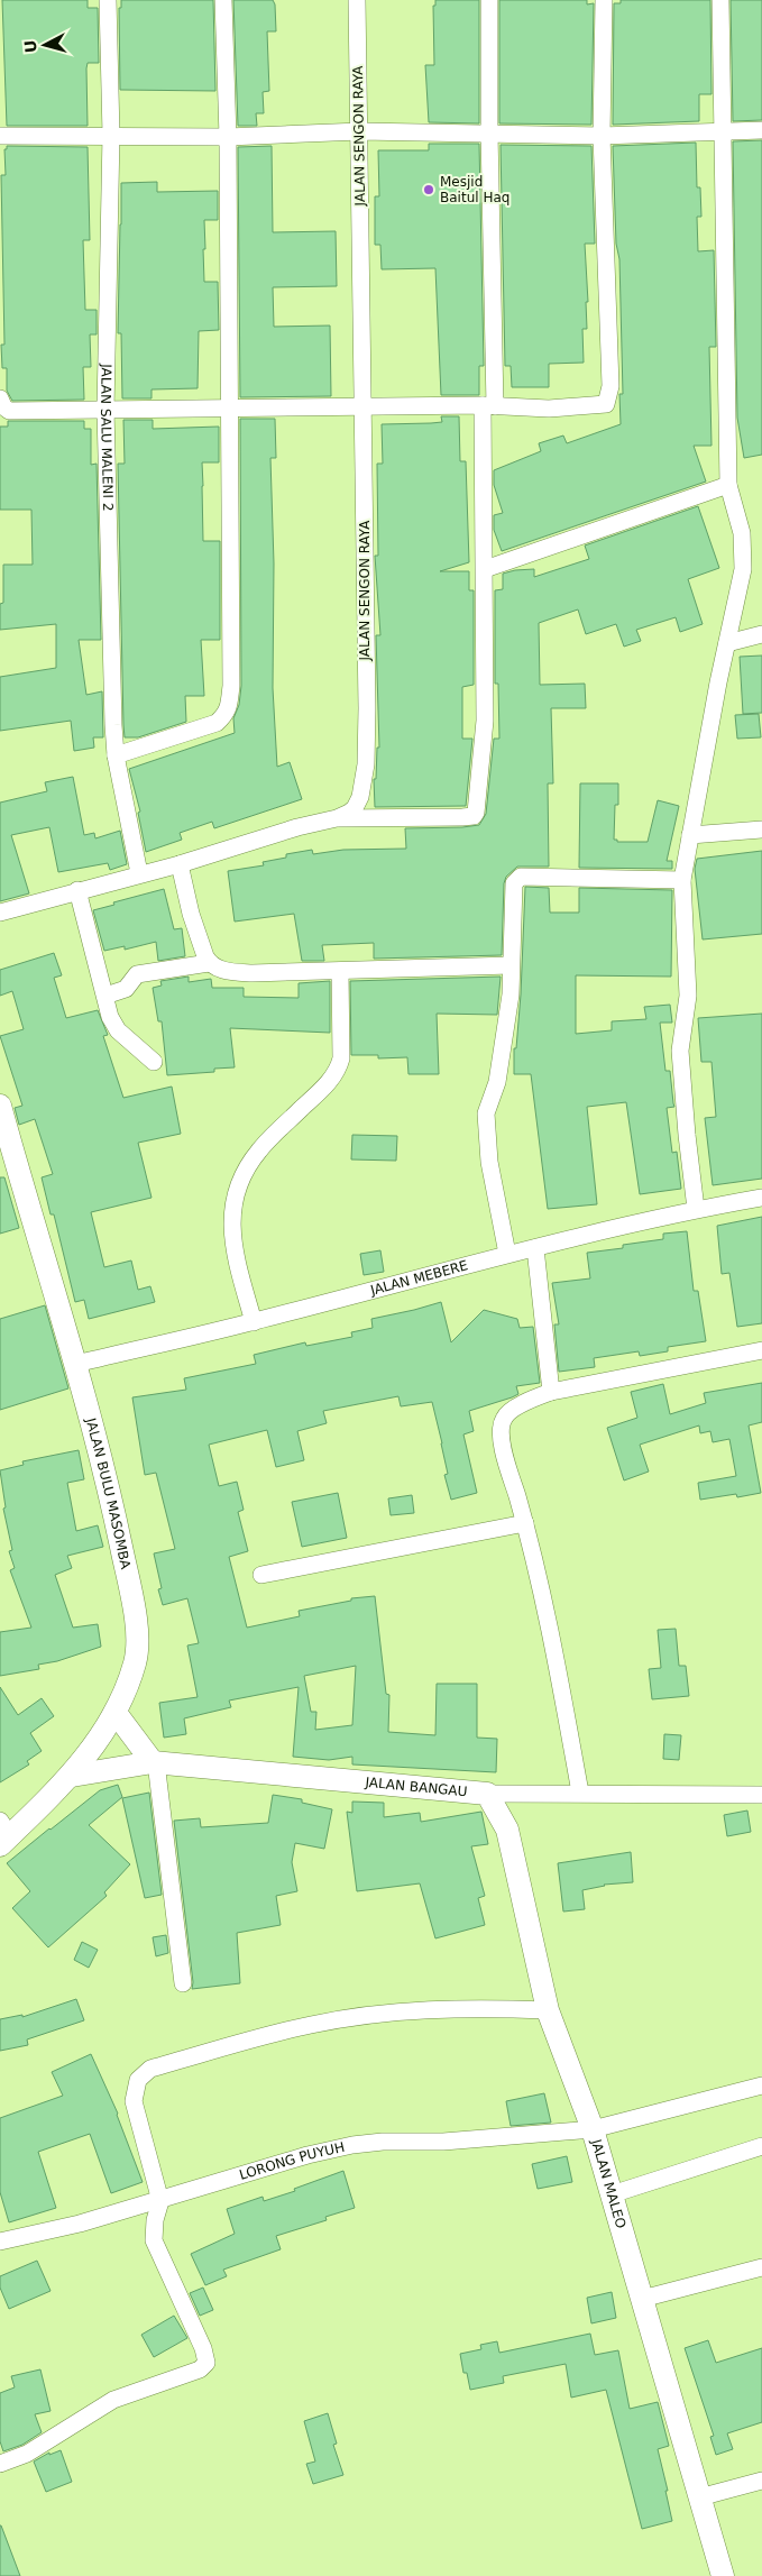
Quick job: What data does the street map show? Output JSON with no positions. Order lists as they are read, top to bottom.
{
  "streets": {
    "street": [
      "JALAN SENGON RAYA",
      "JALAN SALU MALENI 2",
      "JALAN MEBERE",
      "JALAN BULU MASOMBA",
      "JALAN BANGAU",
      "LORONG PUYUH",
      "JALAN MALEO"
    ]
  },
  "crossings": [
    ["JALAN SENGON RAYA", "JALAN SALU MALENI 2"],
    ["JALAN MEBERE", "JALAN BULU MASOMBA"],
    ["JALAN BULU MASOMBA", "JALAN BANGAU"],
    ["JALAN BANGAU", "JALAN MALEO"],
    ["LORONG PUYUH", "JALAN MALEO"]
  ],
  "places": ["Mesjid Baitul Haq"],
  "north": "left"
}
